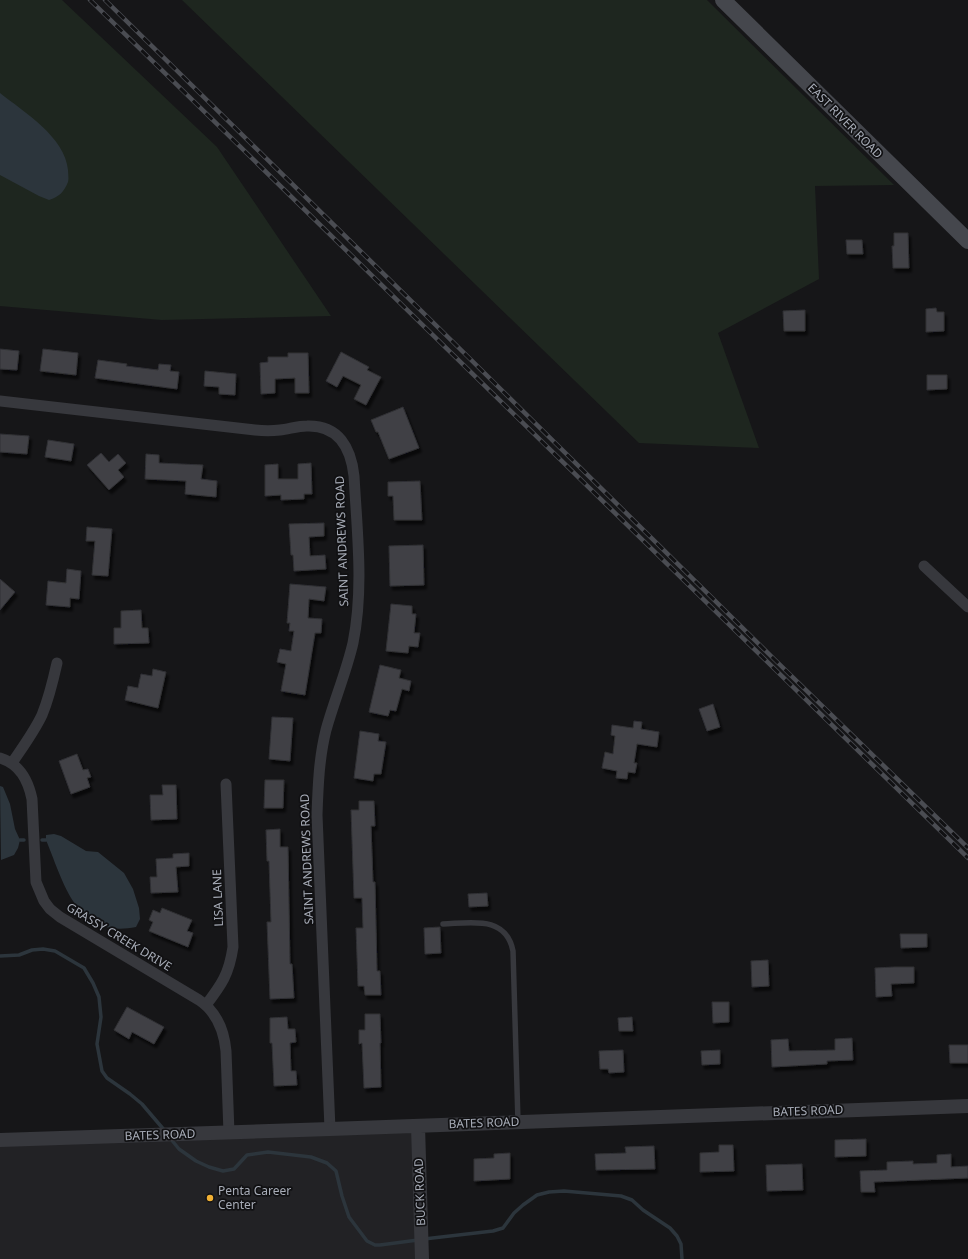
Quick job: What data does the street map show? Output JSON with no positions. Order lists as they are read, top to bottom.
{
  "streets": {
    "main road": ["EAST RIVER ROAD"],
    "street": [
      "SAINT ANDREWS ROAD",
      "LISA LANE",
      "GRASSY CREEK DRIVE",
      "BATES ROAD",
      "BUCK ROAD"
    ]
  },
  "crossings": [
    ["SAINT ANDREWS ROAD", "BATES ROAD"],
    ["LISA LANE", "GRASSY CREEK DRIVE"],
    ["GRASSY CREEK DRIVE", "BATES ROAD"],
    ["BATES ROAD", "BUCK ROAD"]
  ],
  "places": ["Penta Career Center"]
}
